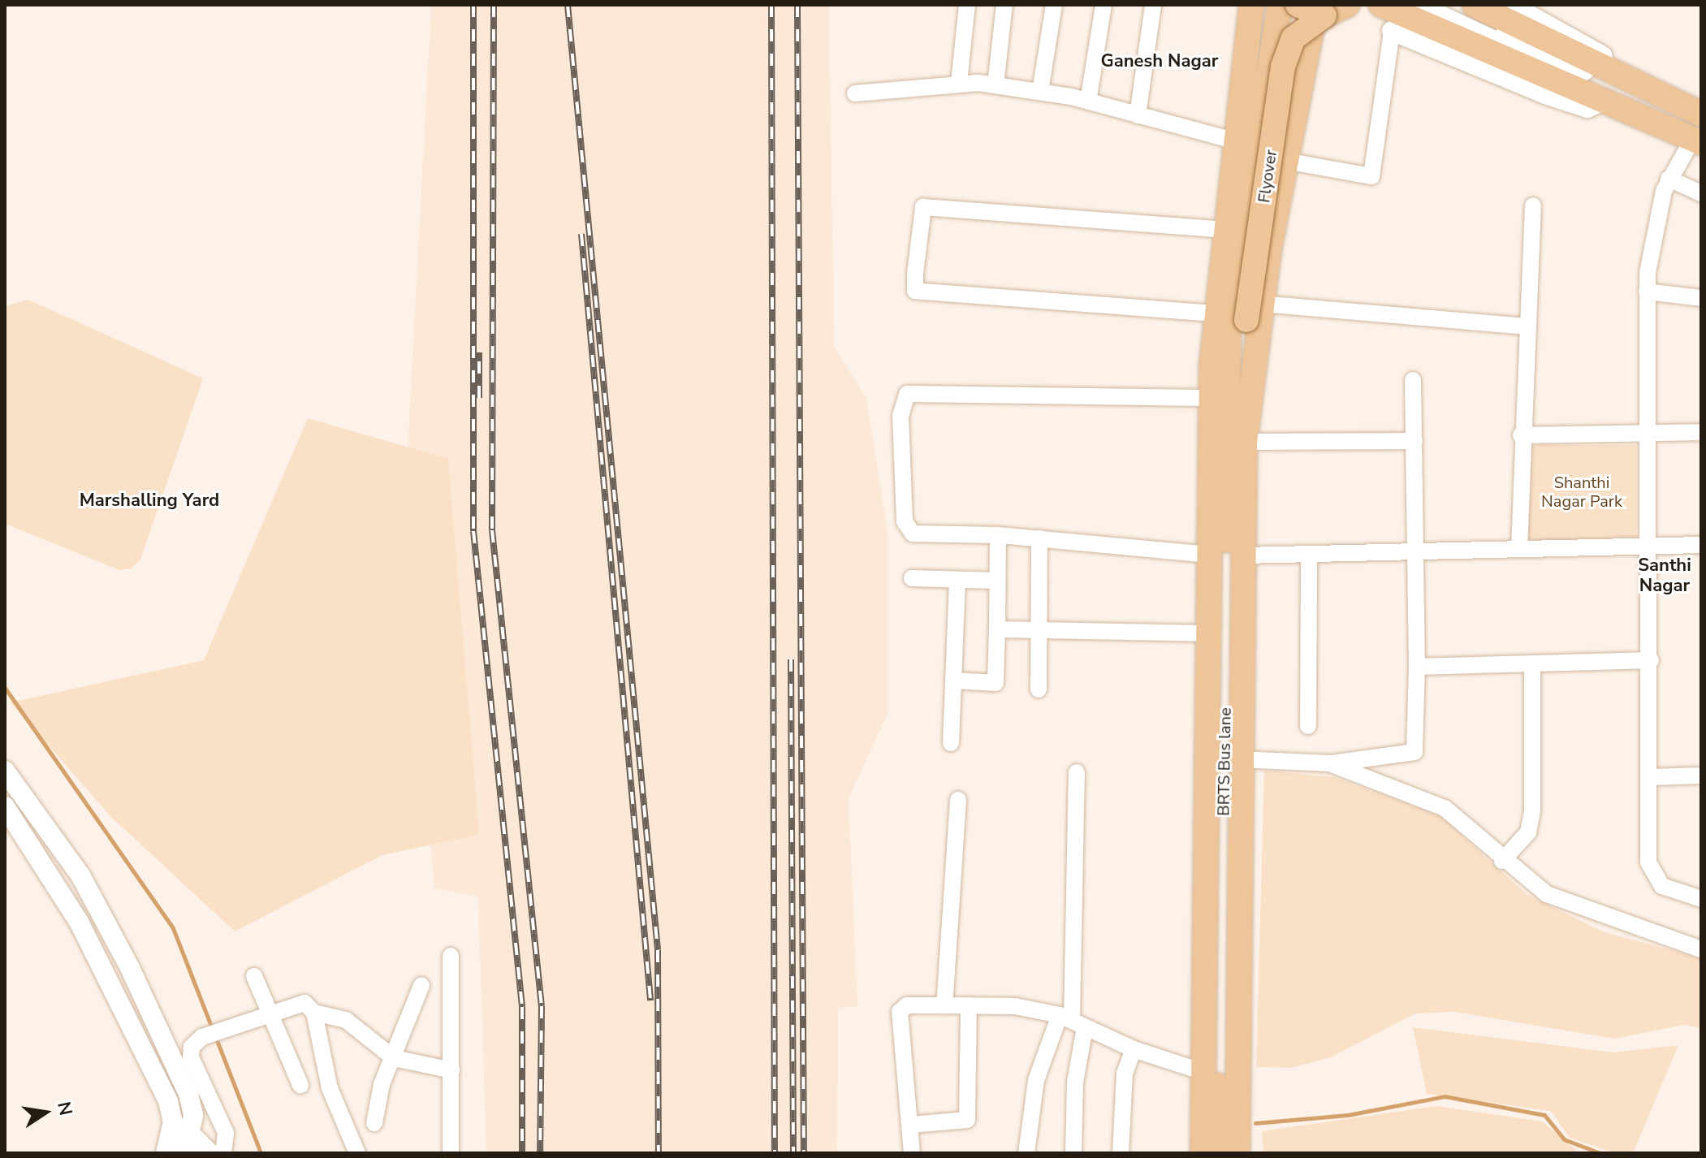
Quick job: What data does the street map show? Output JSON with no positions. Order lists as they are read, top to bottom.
{
  "streets": {
    "main road": ["Flyover", "BRTS Bus lane"]
  },
  "crossings": [
    ["Flyover", "BRTS Bus lane"]
  ],
  "districts": ["Ganesh Nagar", "Marshalling Yard", "Santhi Nagar"],
  "parks": ["Shanthi Nagar Park"],
  "north": "right"
}
